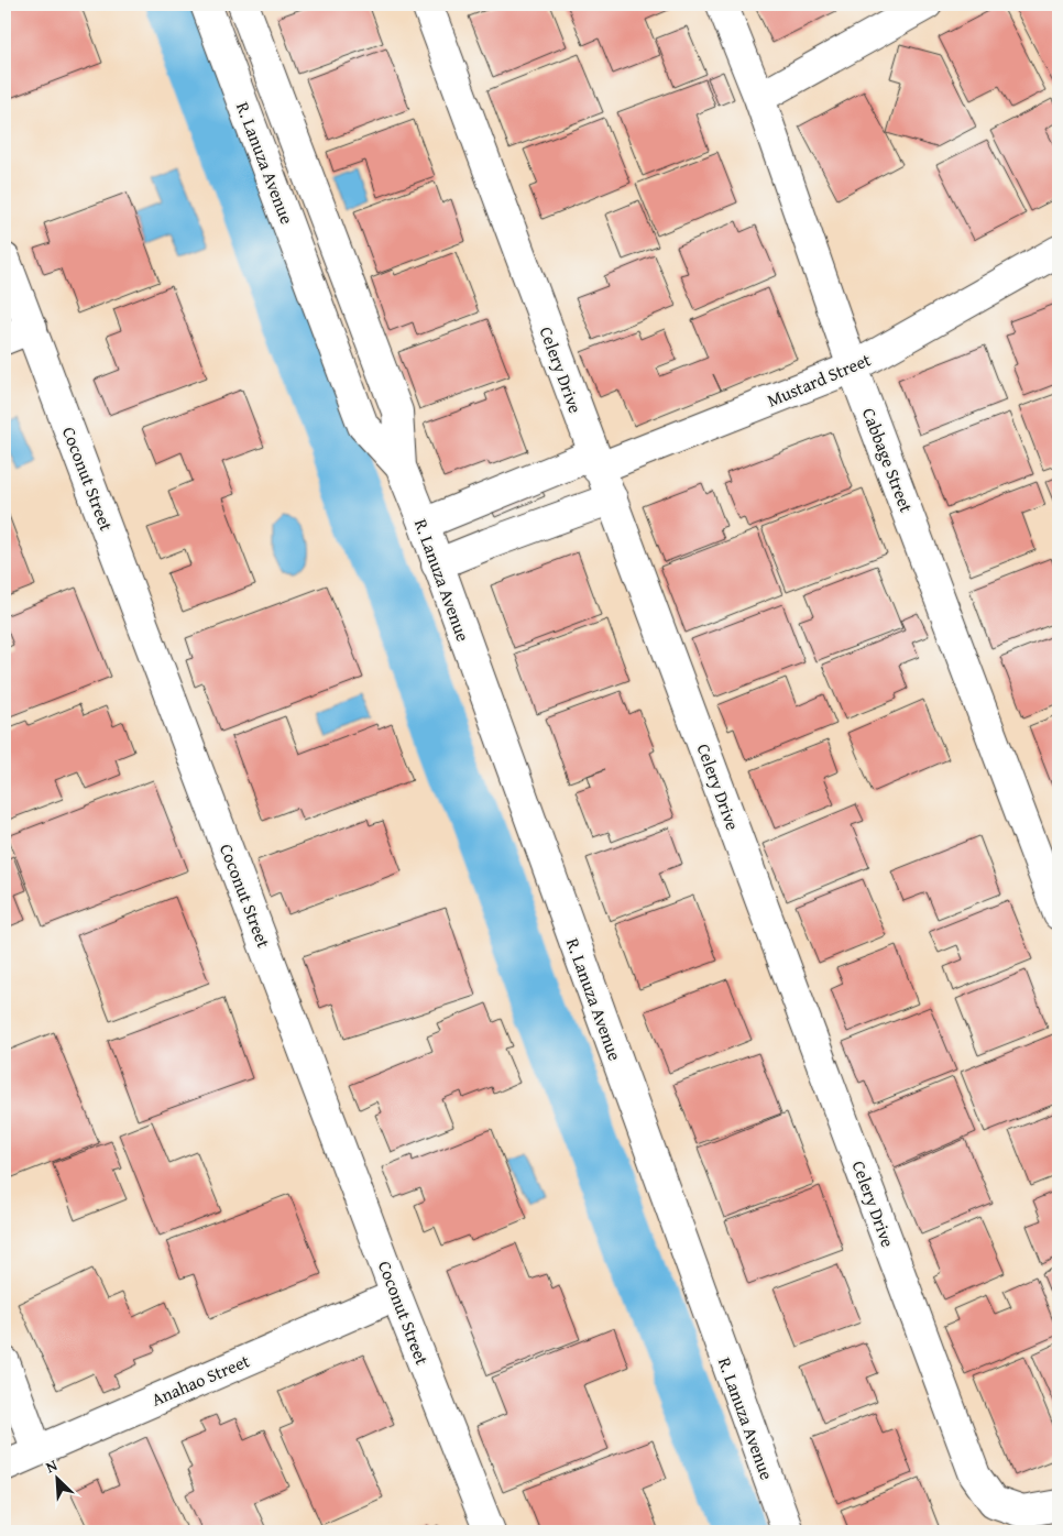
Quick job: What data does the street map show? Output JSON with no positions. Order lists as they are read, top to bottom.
{
  "streets": {
    "street": [
      "R. Lanuza Avenue",
      "Celery Drive",
      "Mustard Street",
      "Cabbage Street",
      "Coconut Street",
      "Anahao Street"
    ]
  },
  "crossings": [
    ["R. Lanuza Avenue", "Mustard Street"],
    ["Celery Drive", "Mustard Street"],
    ["Mustard Street", "Cabbage Street"],
    ["Coconut Street", "Anahao Street"]
  ],
  "north": "top left"
}
